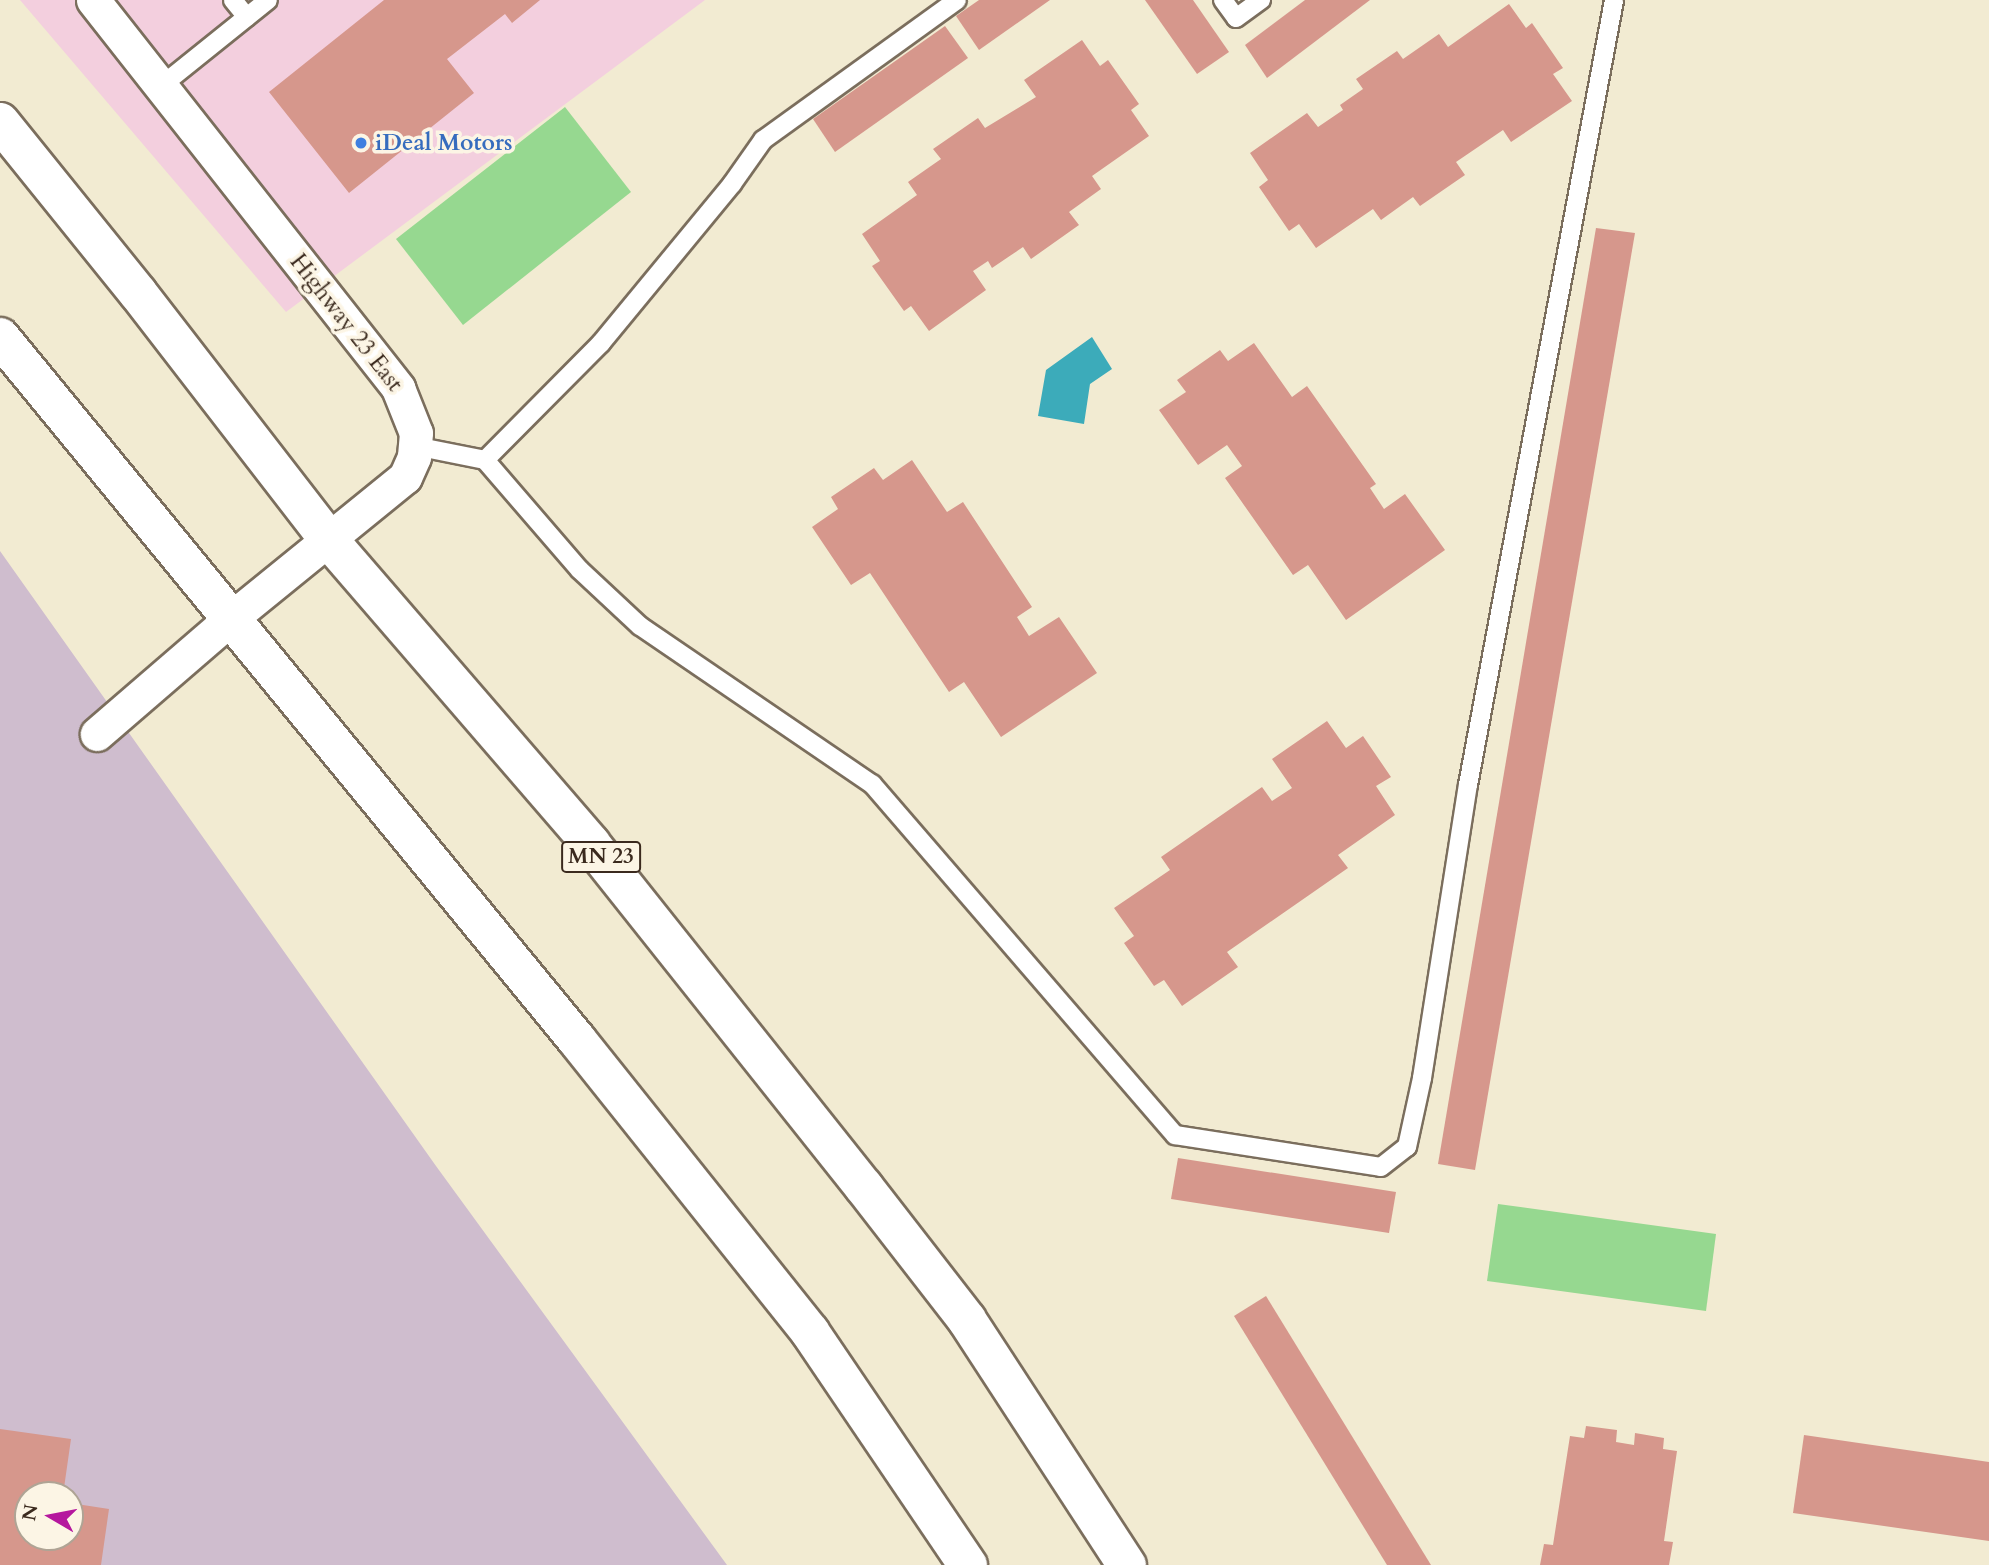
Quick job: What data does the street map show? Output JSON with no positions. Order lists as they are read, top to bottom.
{
  "streets": {
    "highway": ["MN 23"],
    "street": ["Highway 23 East"]
  },
  "places": ["iDeal Motors"],
  "north": "left"
}
